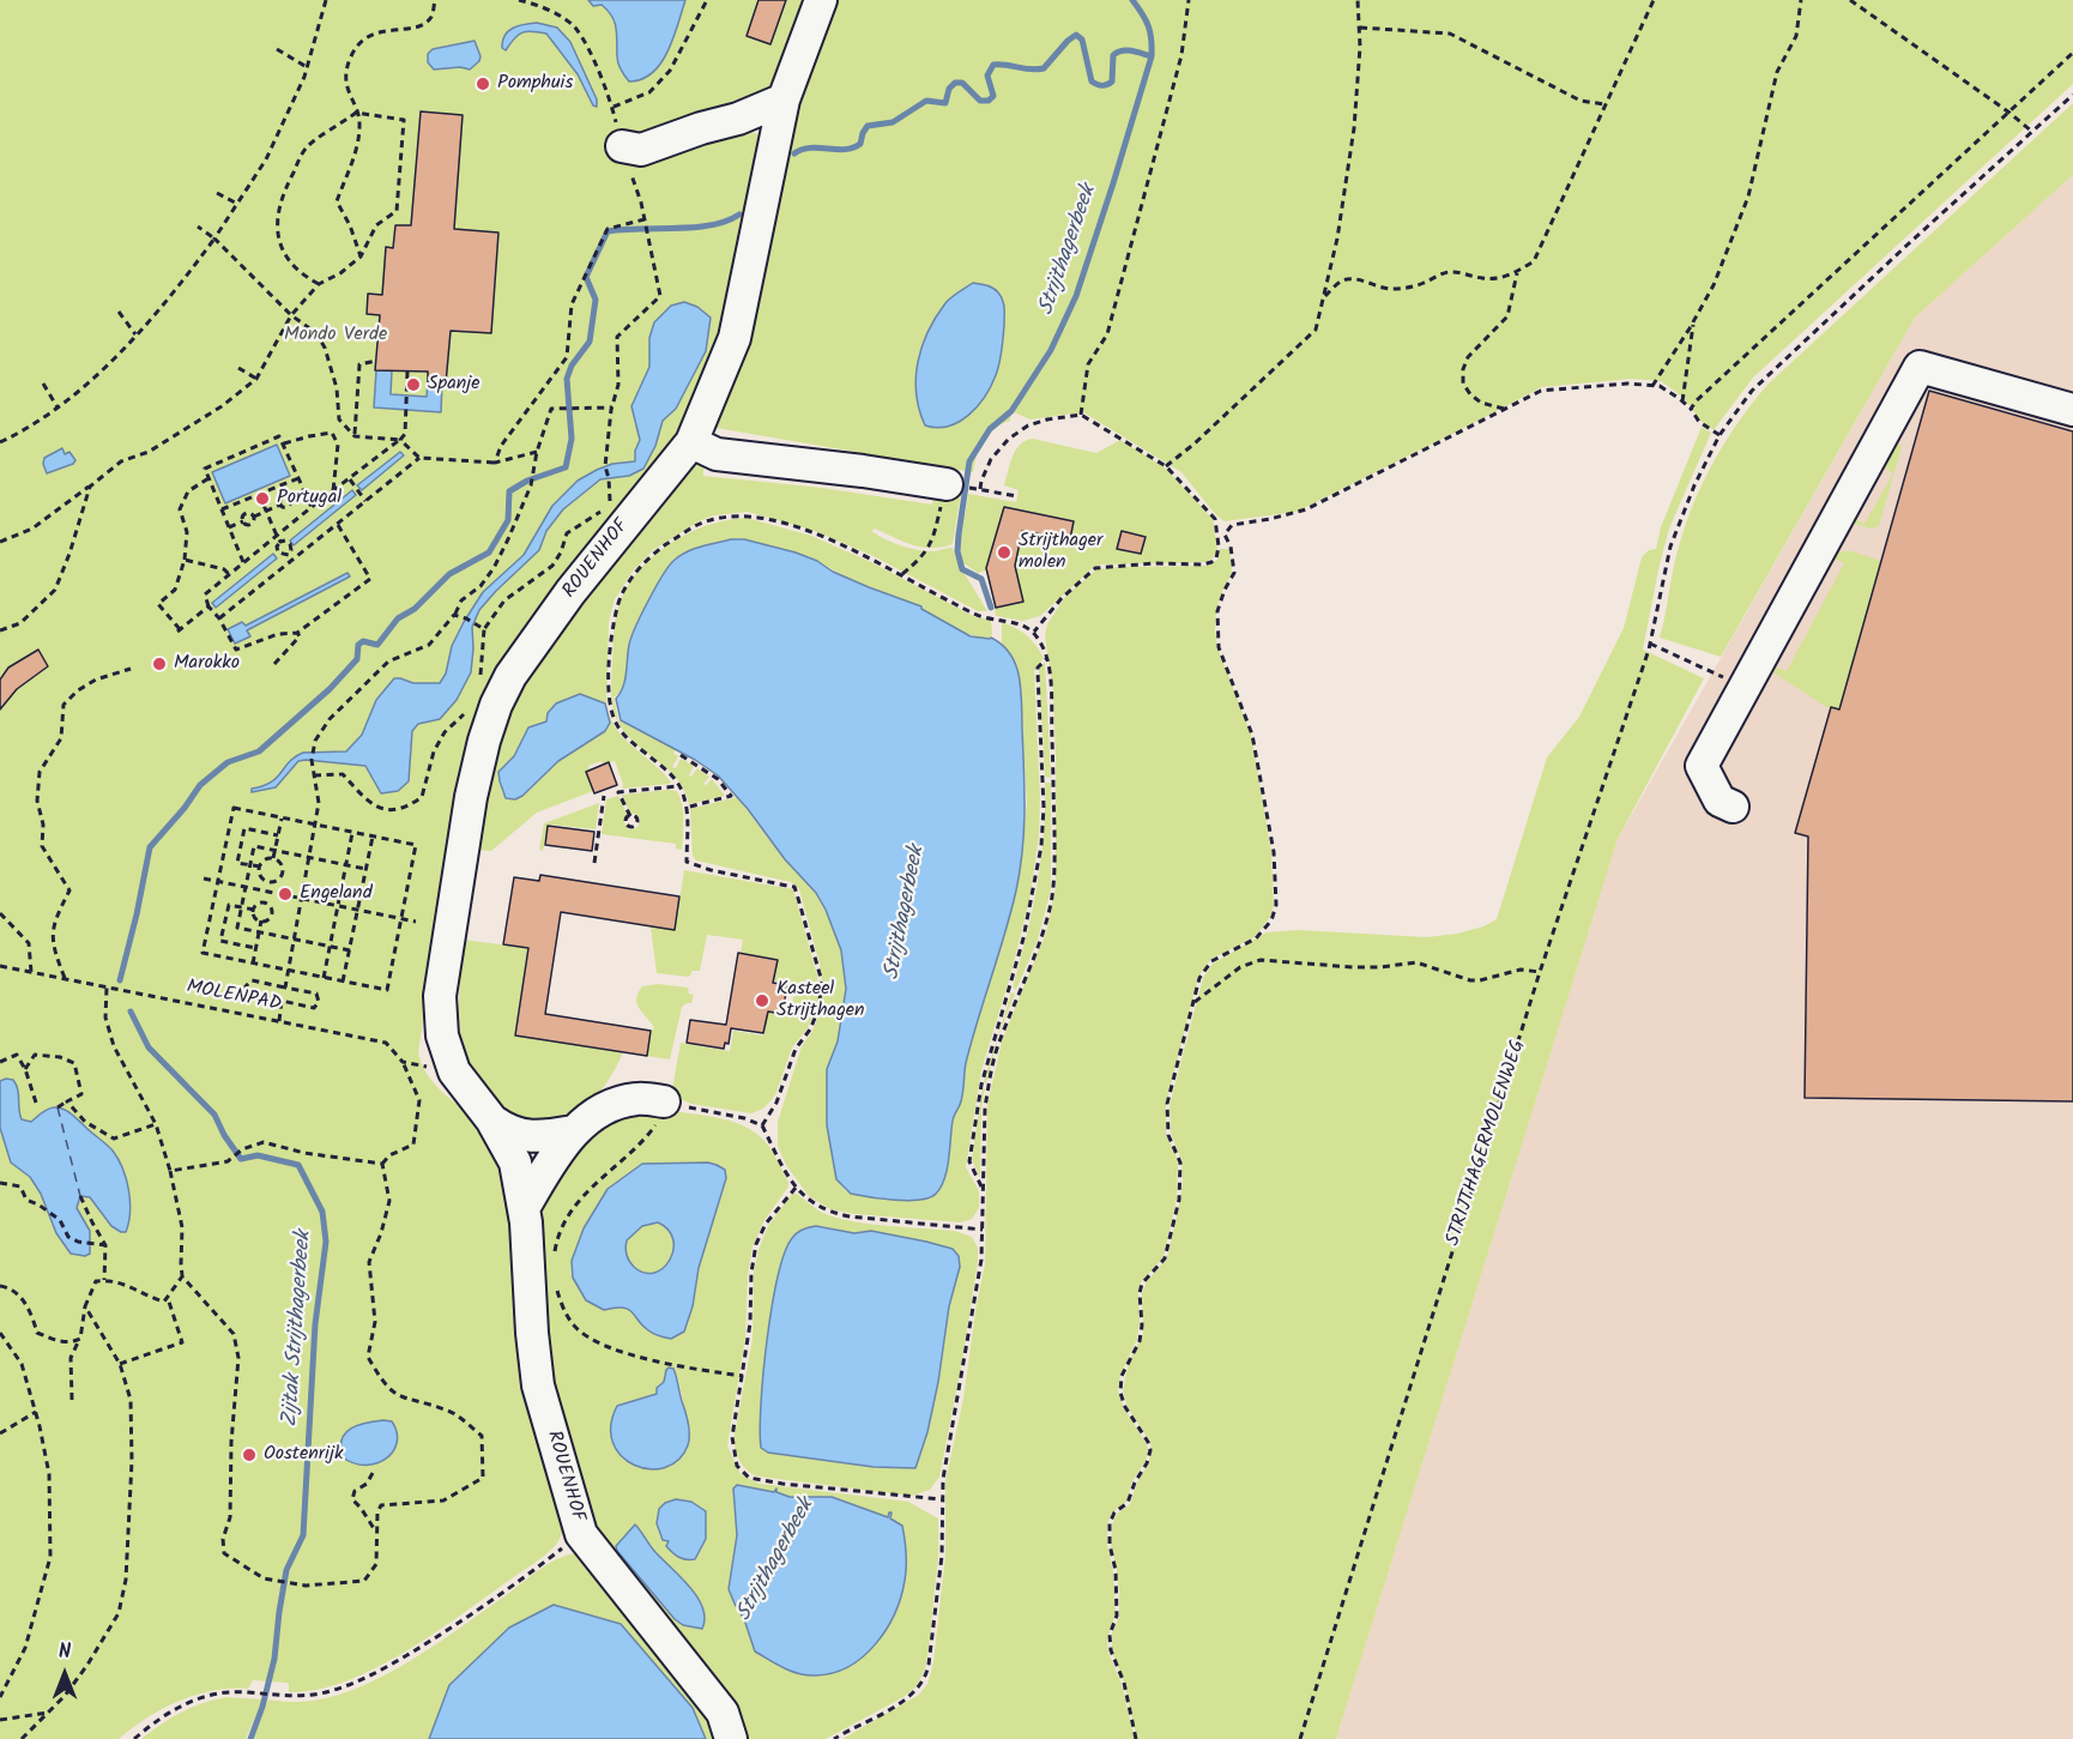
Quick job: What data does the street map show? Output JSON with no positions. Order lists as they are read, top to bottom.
{
  "streets": {
    "street": ["ROUENHOF"],
    "path": ["MOLENPAD", "STRIJTHAGERMOLENWEG"]
  },
  "crossings": [
    ["ROUENHOF", "MOLENPAD"]
  ],
  "water": ["Strijthagerbeek", "Zijtak Strijthagerbeek"],
  "parks": ["Mondo Verde"],
  "places": [
    "Pomphuis",
    "Spanje",
    "Portugal",
    "Strijthager molen",
    "Marokko",
    "Engeland",
    "Kasteel Strijthagen",
    "Oostenrijk"
  ],
  "north": "top"
}
